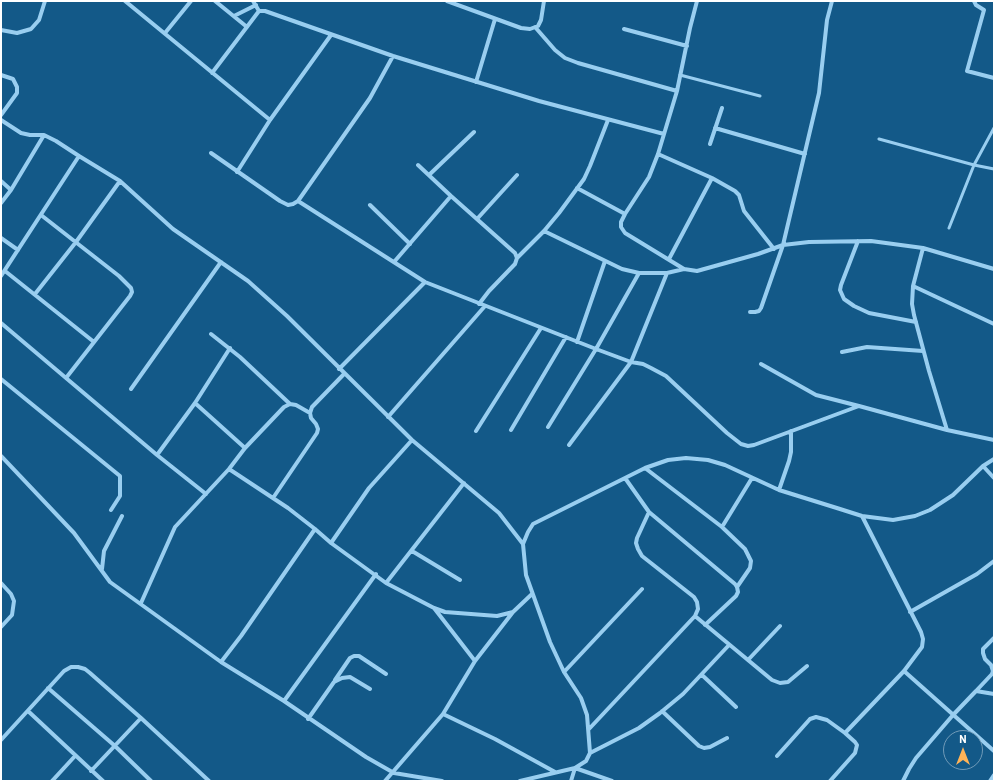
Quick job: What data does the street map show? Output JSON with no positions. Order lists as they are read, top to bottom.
{
  "north": "top"
}
